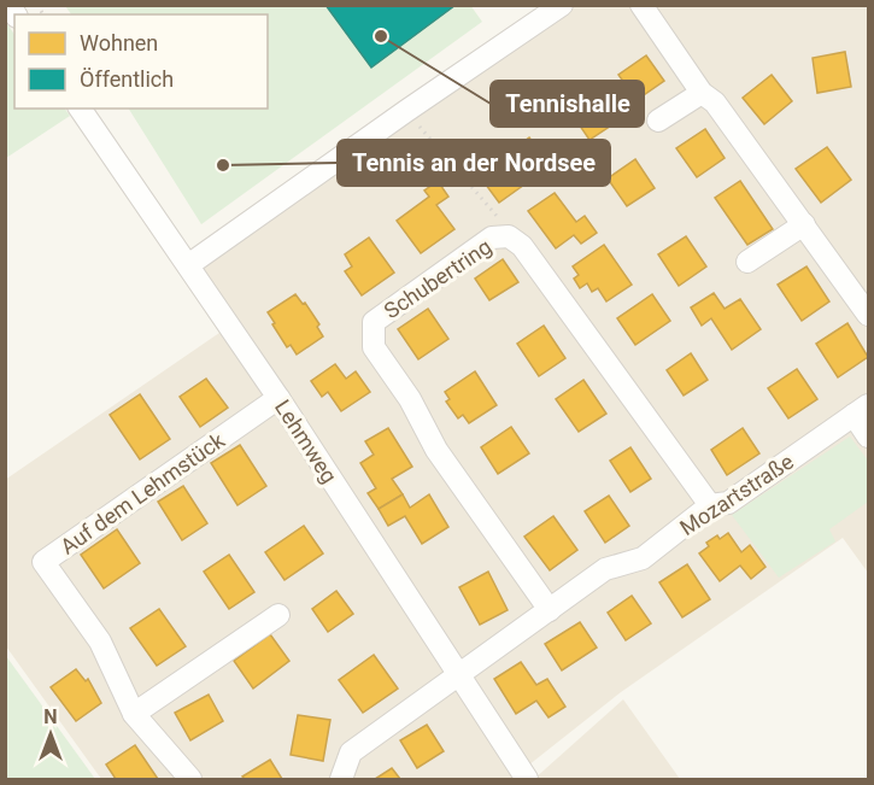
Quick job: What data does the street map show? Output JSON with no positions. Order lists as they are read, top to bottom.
{
  "streets": {
    "street": [
      "Schubertring",
      "Lehmweg",
      "Auf dem Lehmstück",
      "Mozartstraße"
    ]
  },
  "crossings": [
    ["Schubertring", "Mozartstraße"],
    ["Lehmweg", "Auf dem Lehmstück"],
    ["Lehmweg", "Mozartstraße"]
  ],
  "places": ["Tennishalle", "Tennis an der Nordsee"],
  "legend": ["Wohnen", "Öffentlich"],
  "north": "top"
}
